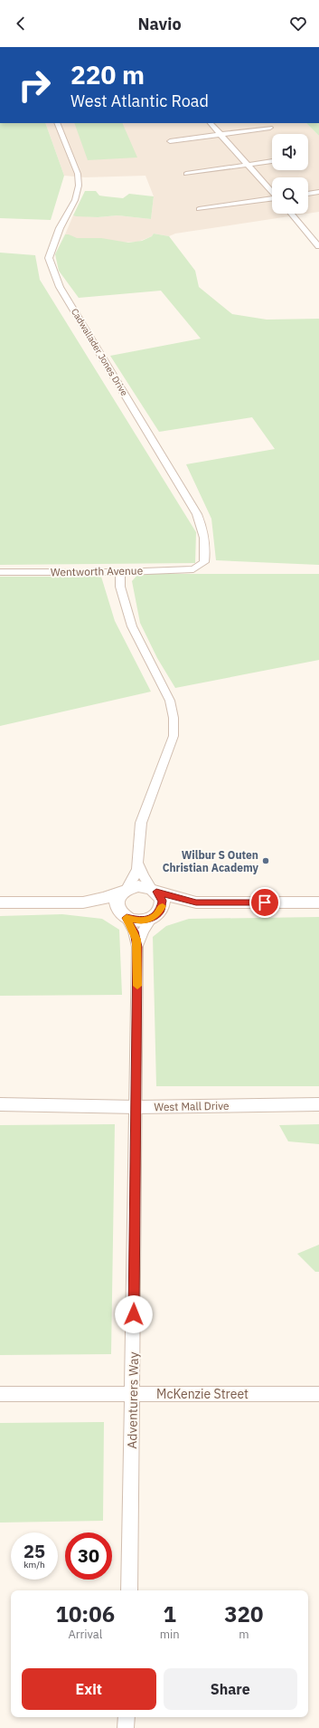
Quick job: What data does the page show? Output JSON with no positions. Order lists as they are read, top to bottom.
{
  "streets": {
    "street": [
      "Cadwallader Jones Drive",
      "Wentworth Avenue",
      "West Mall Drive",
      "McKenzie Street",
      "Adventurers Way"
    ]
  },
  "crossings": [
    ["Cadwallader Jones Drive", "Wentworth Avenue"],
    ["West Mall Drive", "Adventurers Way"],
    ["McKenzie Street", "Adventurers Way"]
  ],
  "places": ["Wilbur S Outen Christian Academy"],
  "page": {
    "header": "Navio",
    "turn": ["220 m", "West Atlantic Road"],
    "speed": "25 km/h",
    "limit": "30",
    "eta": [
      "10:06",
      "Arrival",
      "1",
      "min",
      "320",
      "m"
    ],
    "buttons": ["Exit", "Share"]
  }
}
